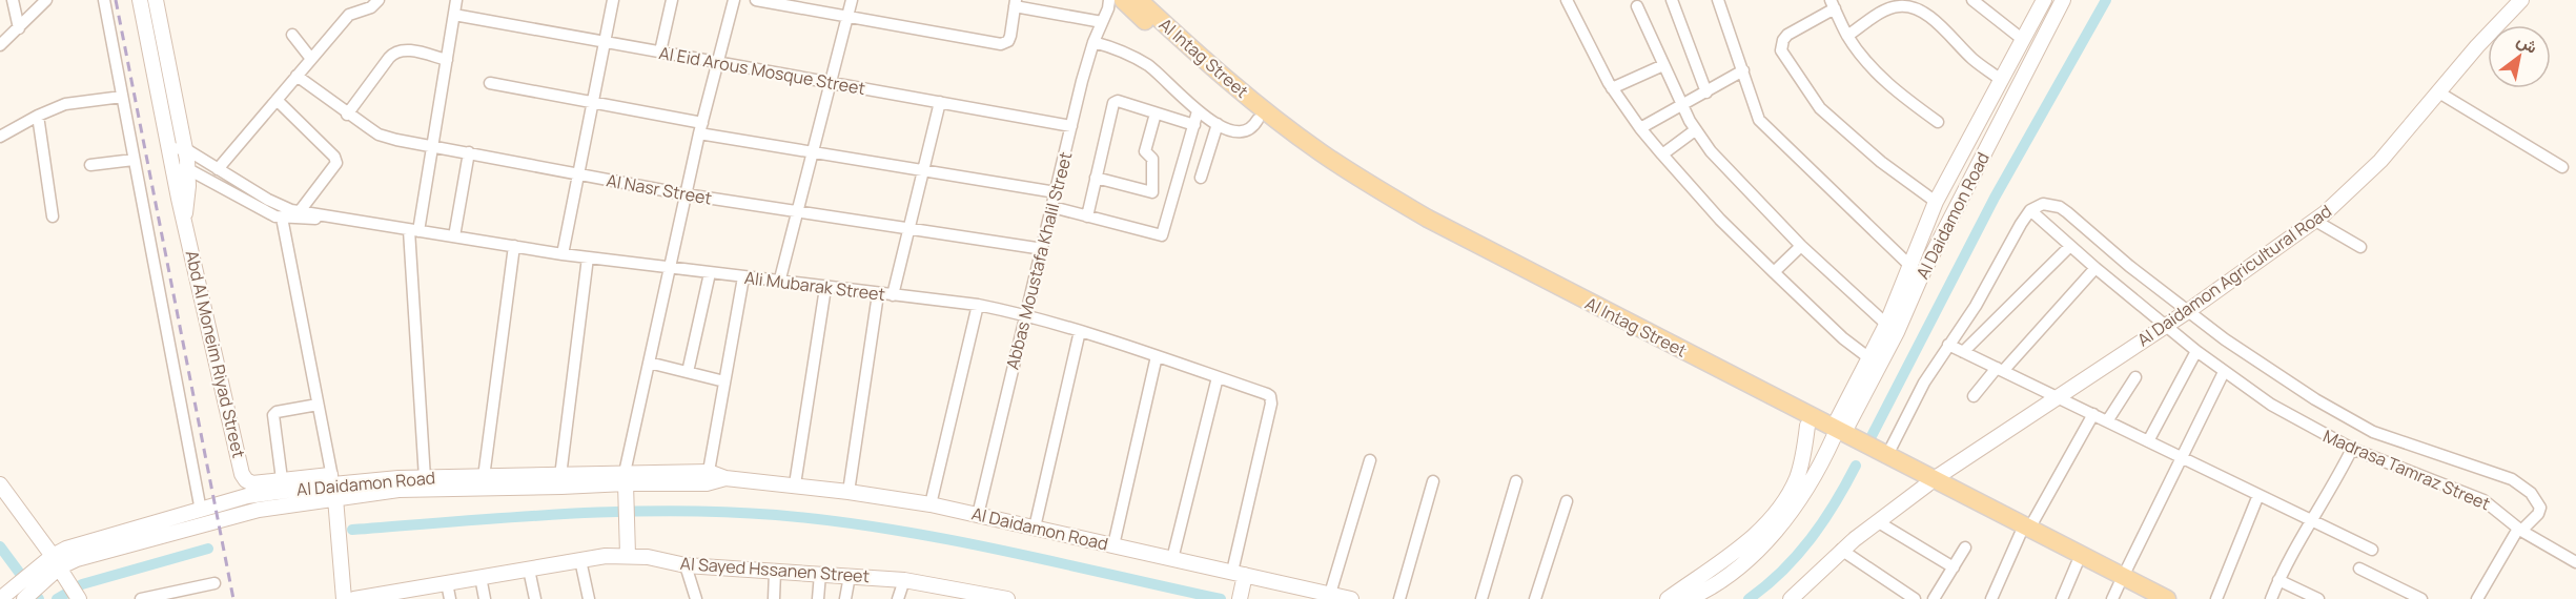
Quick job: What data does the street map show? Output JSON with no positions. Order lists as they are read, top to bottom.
{
  "streets": {
    "main road": [
      "Al Intag Street",
      "Al Daidamon Road",
      "Al Daidamon Agricultural Road",
      "Abd Al Moneim Riyad Street",
      "Al Sayed Hssanen Street"
    ],
    "street": [
      "Al Eid Arous Mosque Street",
      "Al Nasr Street",
      "Abbas Moustafa Khalil Street",
      "Ali Mubarak Street",
      "Madrasa Tamraz Street"
    ]
  },
  "crossings": [
    ["Al Intag Street", "Al Daidamon Road"],
    ["Al Intag Street", "Abbas Moustafa Khalil Street"],
    ["Al Intag Street", "Al Daidamon Agricultural Road"],
    ["Al Eid Arous Mosque Street", "Abbas Moustafa Khalil Street"],
    ["Al Nasr Street", "Abbas Moustafa Khalil Street"],
    ["Al Daidamon Road", "Abbas Moustafa Khalil Street"],
    ["Al Daidamon Road", "Ali Mubarak Street"],
    ["Al Daidamon Road", "Abd Al Moneim Riyad Street"],
    ["Abbas Moustafa Khalil Street", "Ali Mubarak Street"],
    ["Al Daidamon Agricultural Road", "Madrasa Tamraz Street"]
  ],
  "north": "top right"
}
